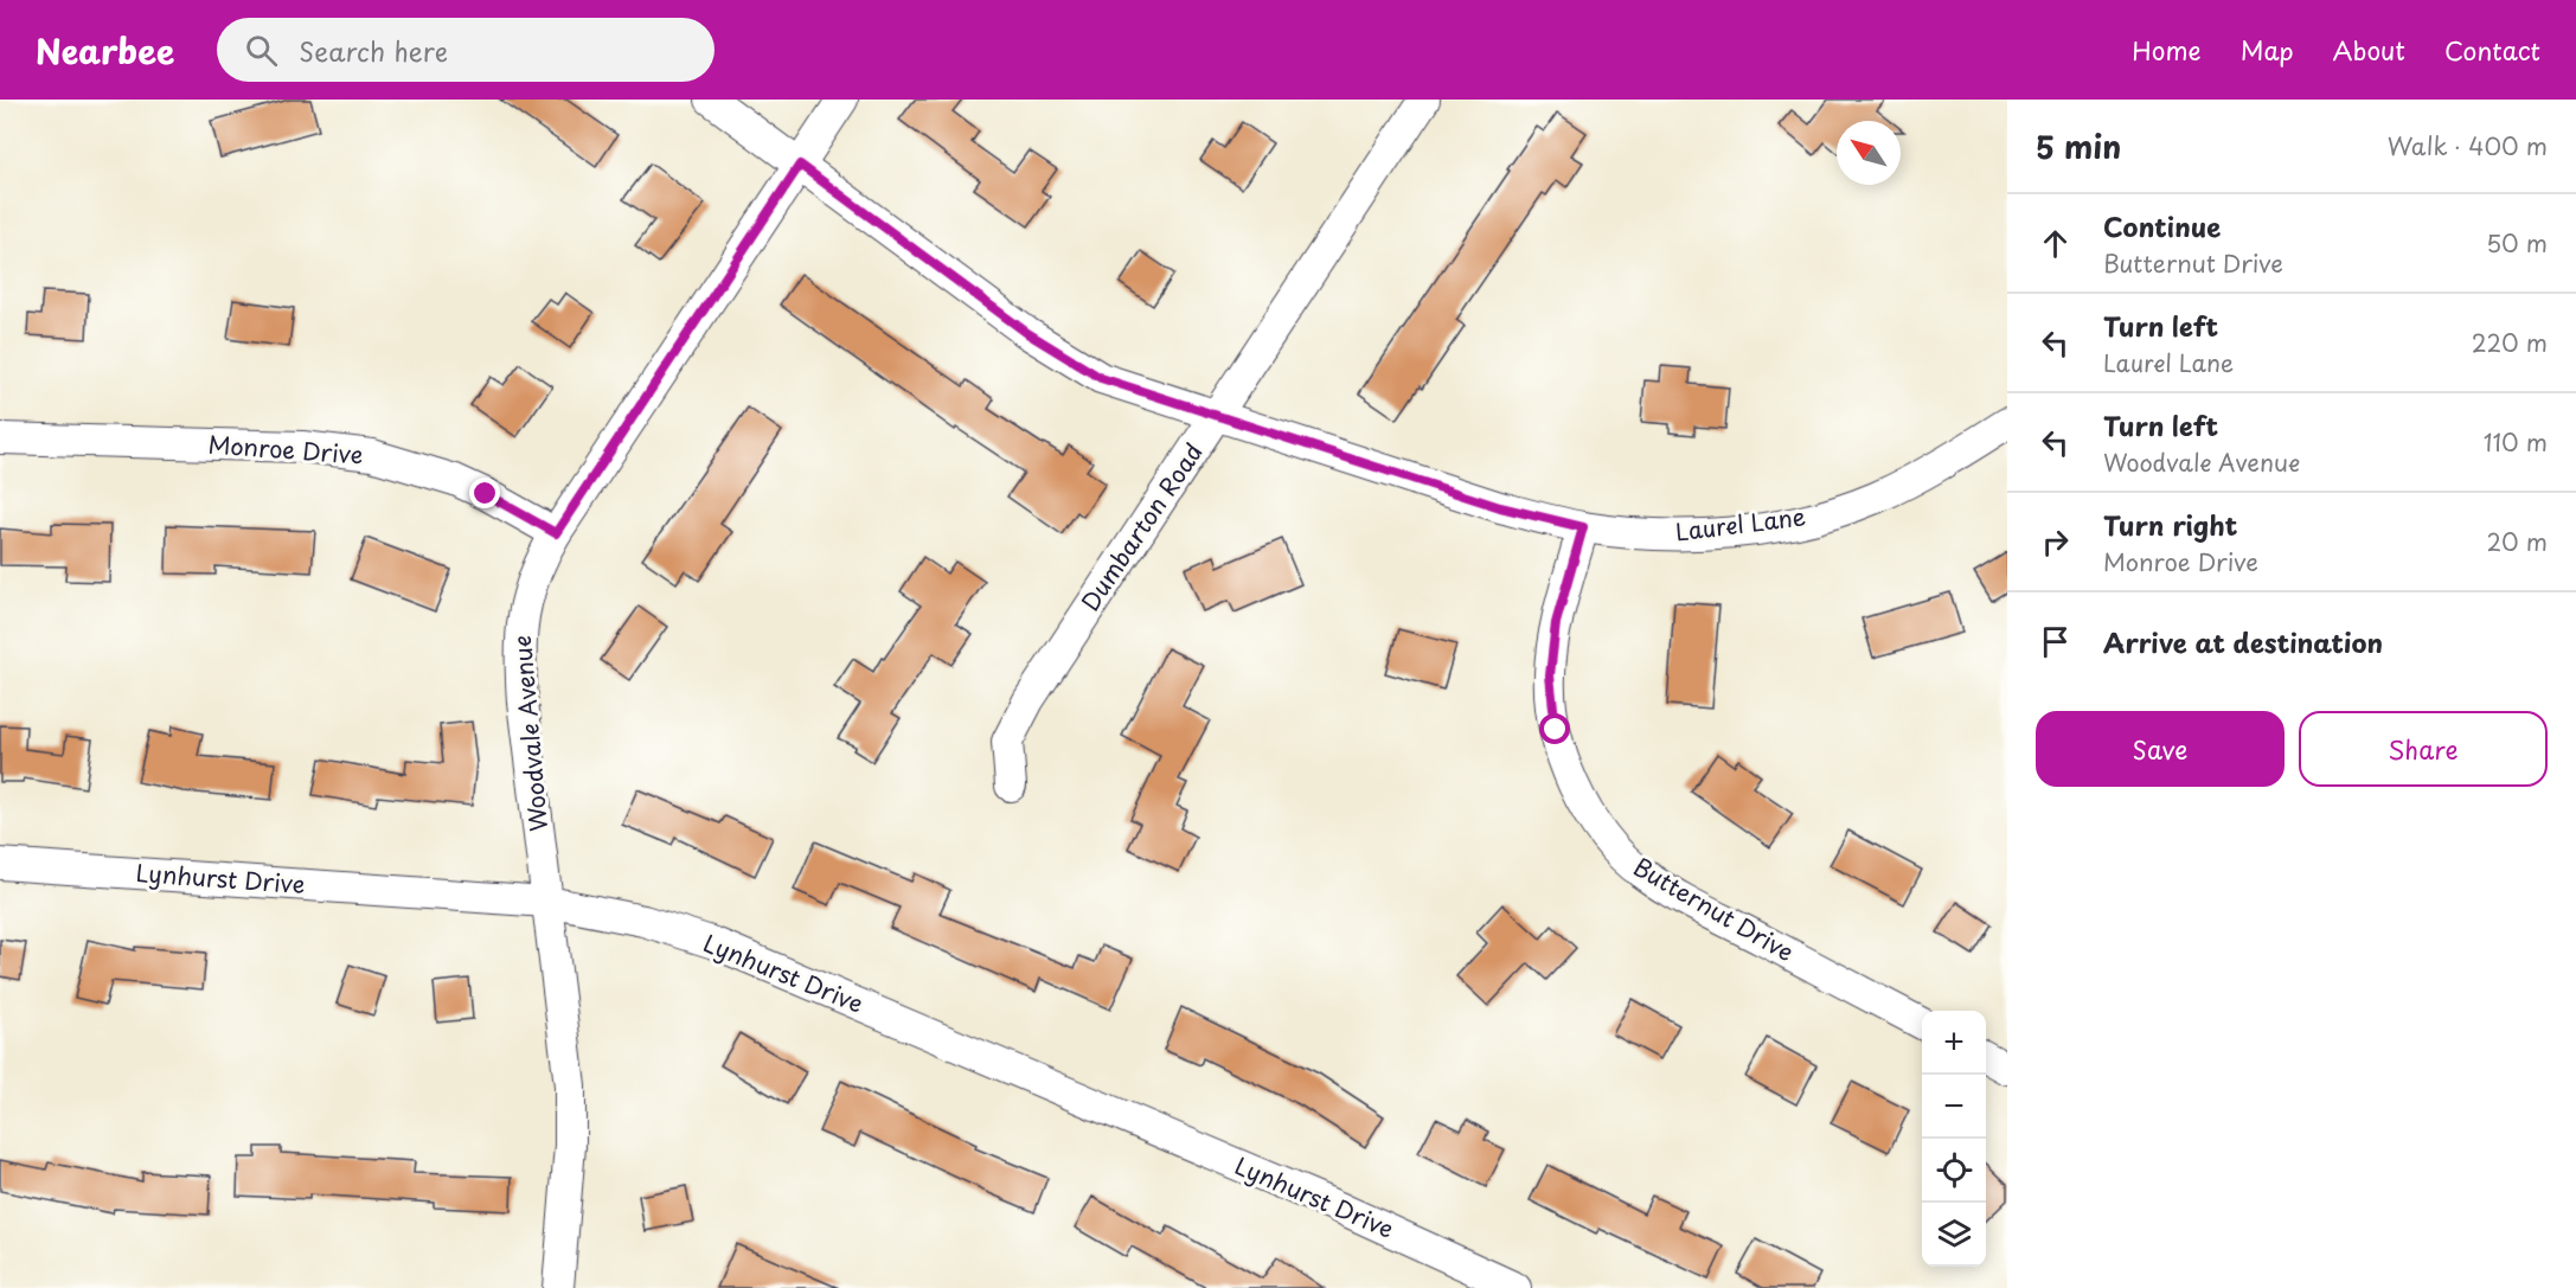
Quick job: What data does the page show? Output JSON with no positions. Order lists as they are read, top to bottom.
{
  "streets": {
    "street": [
      "Monroe Drive",
      "Laurel Lane",
      "Dumbarton Road",
      "Woodvale Avenue",
      "Lynhurst Drive",
      "Butternut Drive"
    ]
  },
  "crossings": [
    ["Monroe Drive", "Woodvale Avenue"],
    ["Laurel Lane", "Dumbarton Road"],
    ["Laurel Lane", "Woodvale Avenue"],
    ["Laurel Lane", "Butternut Drive"],
    ["Woodvale Avenue", "Lynhurst Drive"]
  ],
  "north": "top left",
  "page": {
    "header": "Nearbee",
    "search": "Search here",
    "nav": [
      "Home",
      "Map",
      "About",
      "Contact"
    ],
    "heading": ["5 min", "Walk · 400 m"],
    "list": [
      ["Continue", "Butternut Drive", "50 m"],
      ["Turn left", "Laurel Lane", "220 m"],
      ["Turn left", "Woodvale Avenue", "110 m"],
      ["Turn right", "Monroe Drive", "20 m"],
      "Arrive at destination"
    ],
    "buttons": ["Save", "Share"],
    "map_buttons": ["+", "−"]
  }
}
